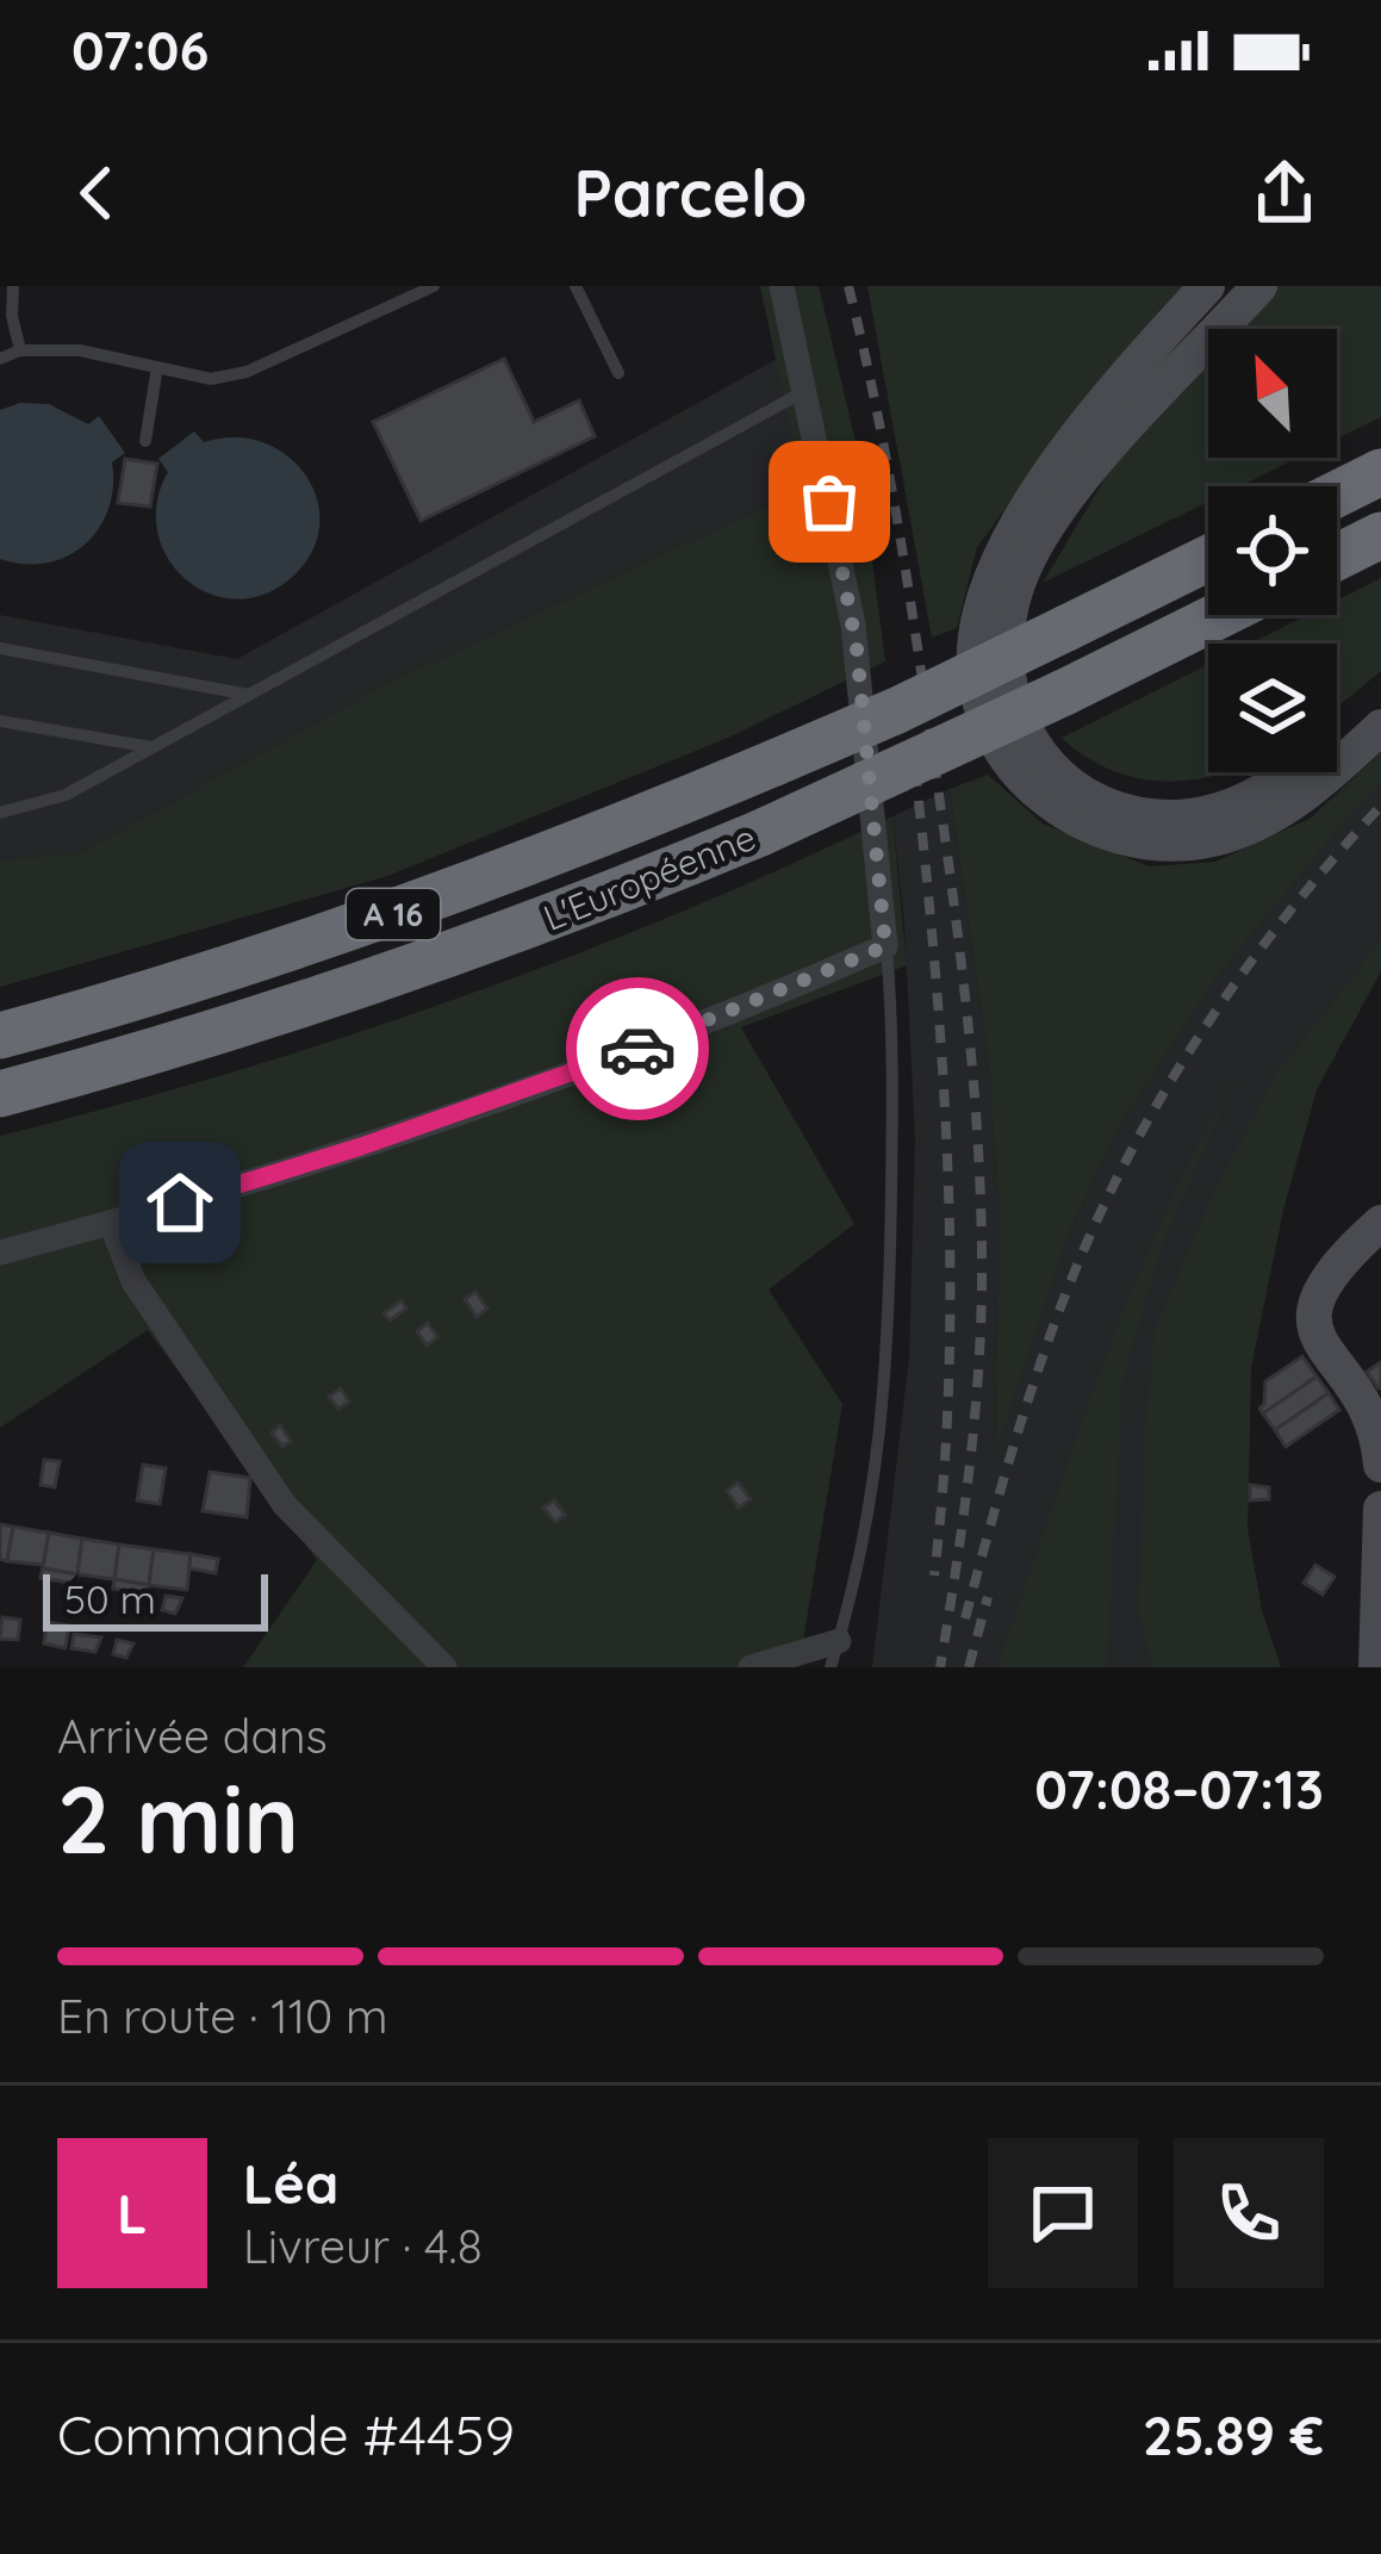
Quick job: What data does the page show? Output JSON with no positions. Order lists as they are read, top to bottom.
{
  "streets": {
    "highway": ["L'Européenne", "A 16"]
  },
  "scale_bar": "50 m",
  "north": "top left",
  "page": {
    "status": "07:06",
    "header": "Parcelo",
    "scale": "50 m",
    "heading": ["2 min", "Arrivée dans", "07:08–07:13"],
    "panel": [
      "Léa",
      "Livreur · 4.8",
      "Commande #4459",
      "25.89 €"
    ],
    "bar": "En route · 110 m",
    "round": "L"
  }
}
